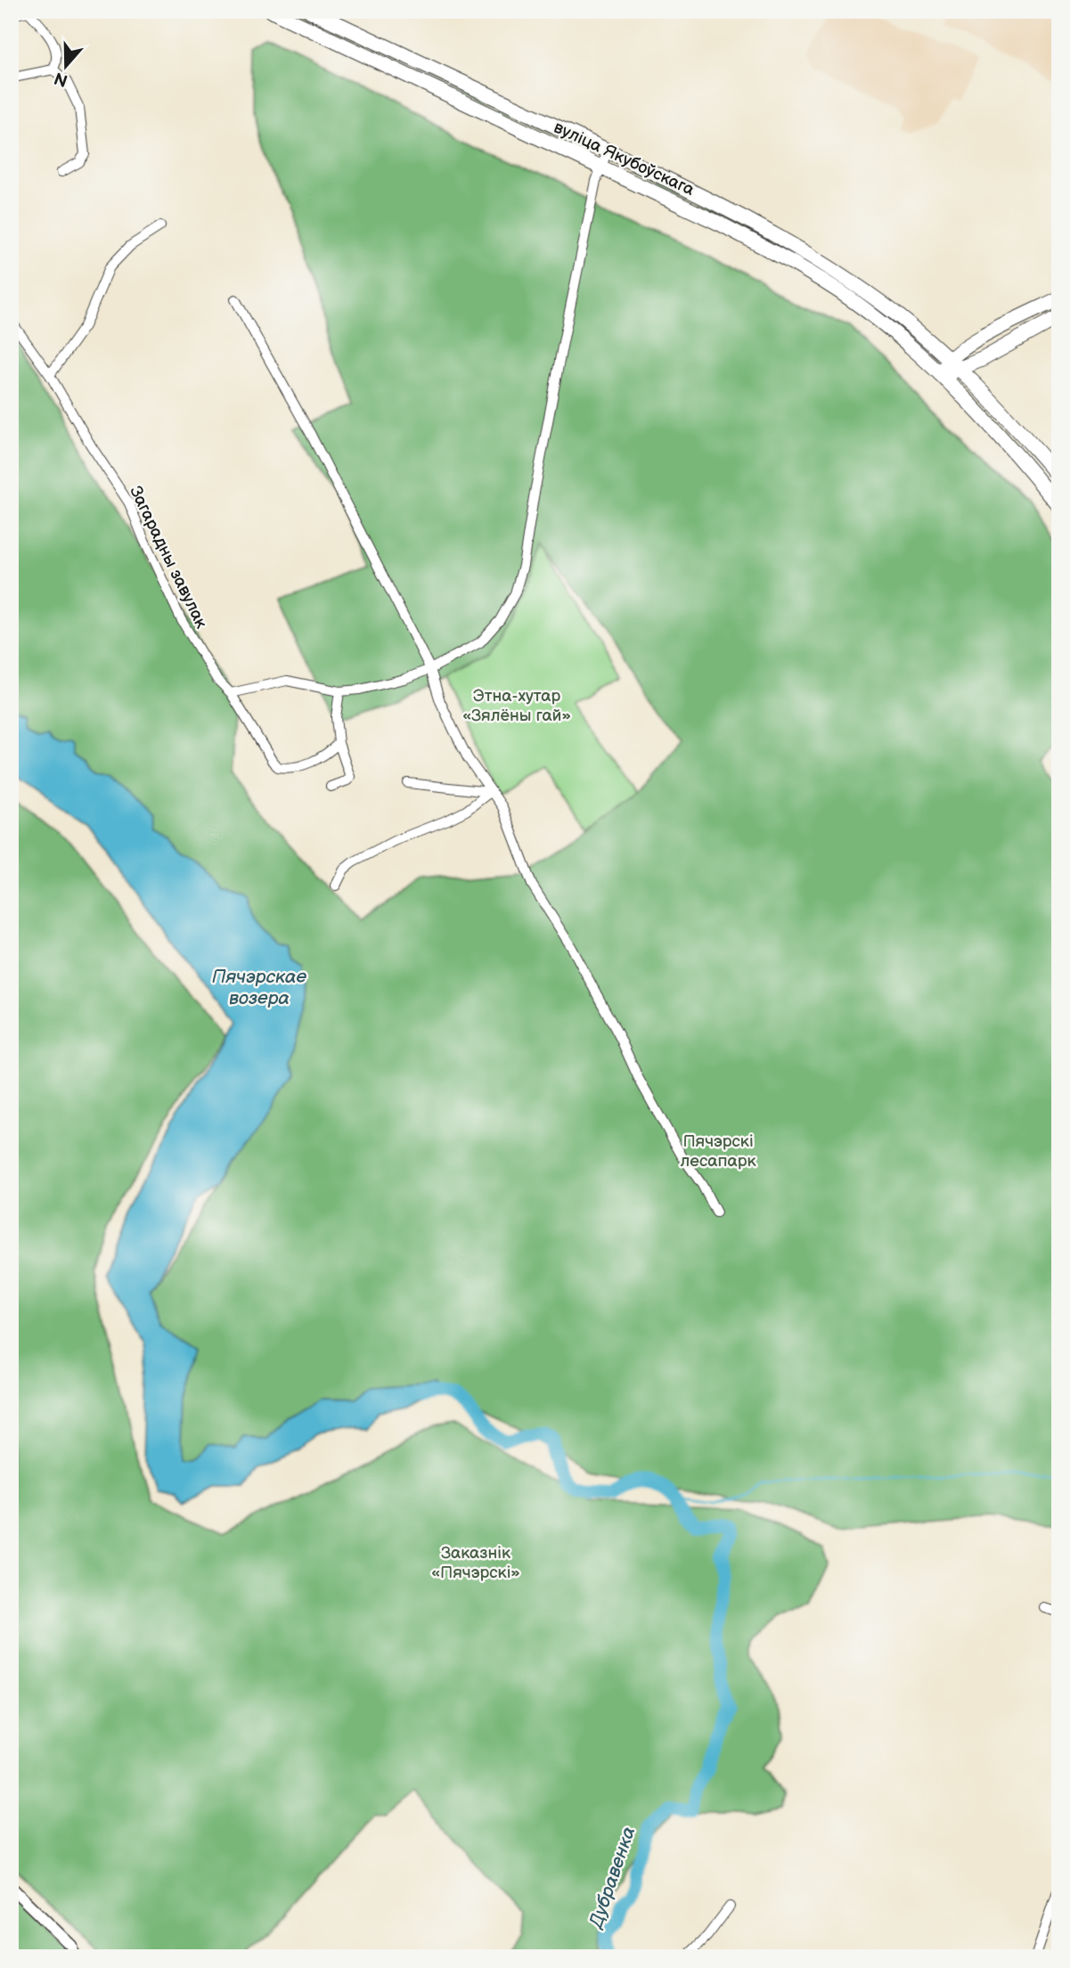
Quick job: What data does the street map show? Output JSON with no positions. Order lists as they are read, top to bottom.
{
  "streets": {
    "main road": ["вуліца Якубоўскага"],
    "street": ["Загарадны завулак"]
  },
  "water": ["Пячэрскае возера", "Дубравенка"],
  "parks": ["Этна-хутар «Зялёны гай»", "Пячэрскі лесапарк", "Заказнік «Пячэрскі»"],
  "north": "bottom"
}
